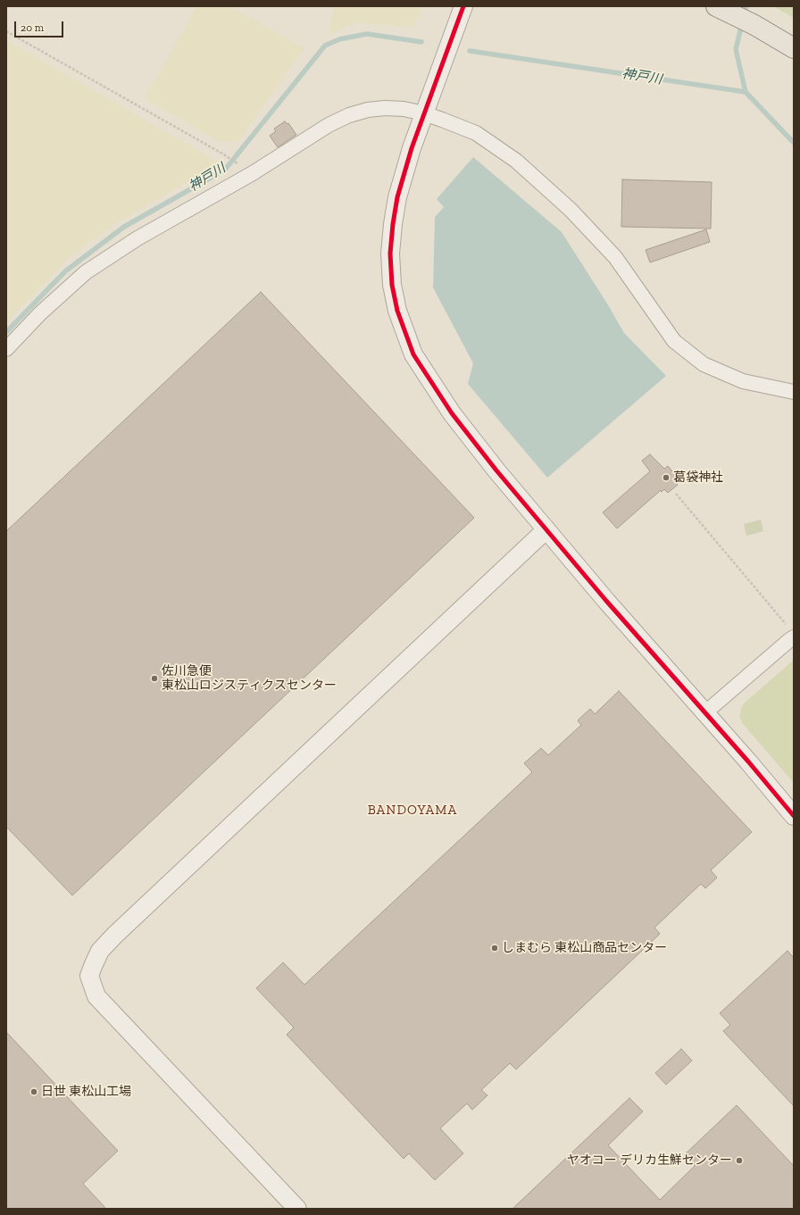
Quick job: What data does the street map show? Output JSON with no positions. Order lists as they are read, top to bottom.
{
  "districts": ["BANDOYAMA"],
  "water": ["神戸川"],
  "places": [
    "葛袋神社",
    "佐川急便 東松山ロジスティクスセンター",
    "しまむら 東松山商品センター",
    "日世 東松山工場",
    "ヤオコー デリカ生鮮センター"
  ],
  "scale_bar": "20 m"
}
